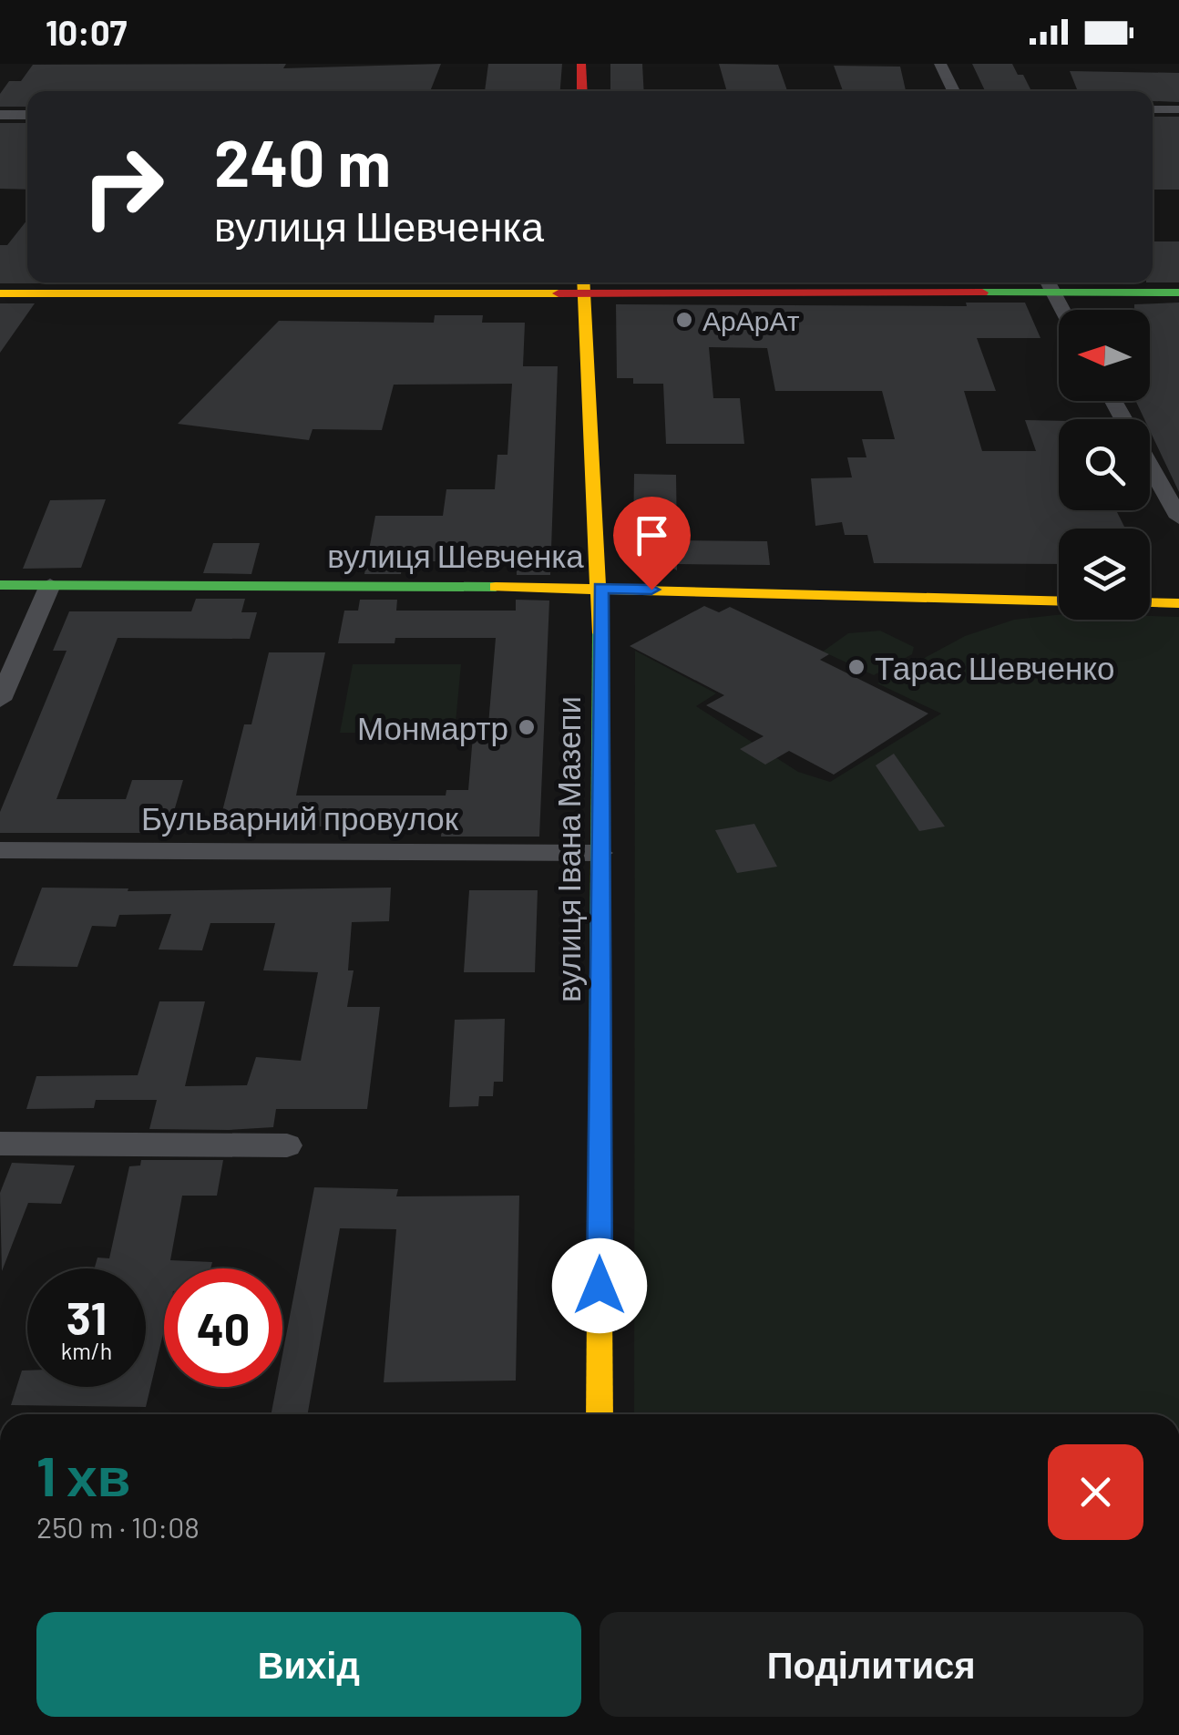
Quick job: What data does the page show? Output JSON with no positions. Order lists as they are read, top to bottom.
{
  "streets": {
    "street": ["вулиця Шевченка", "Бульварний провулок", "вулиця Івана Мазепи"]
  },
  "crossings": [
    ["вулиця Шевченка", "вулиця Івана Мазепи"],
    ["Бульварний провулок", "вулиця Івана Мазепи"]
  ],
  "places": ["АрАрАт", "Тарас Шевченко", "Монмартр"],
  "north": "left",
  "page": {
    "status": "10:07",
    "turn": ["240 m", "вулиця Шевченка"],
    "speed": "31 km/h",
    "limit": "40",
    "heading": ["1 хв", "250 m · 10:08"],
    "buttons": ["Вихід", "Поділитися"]
  }
}
